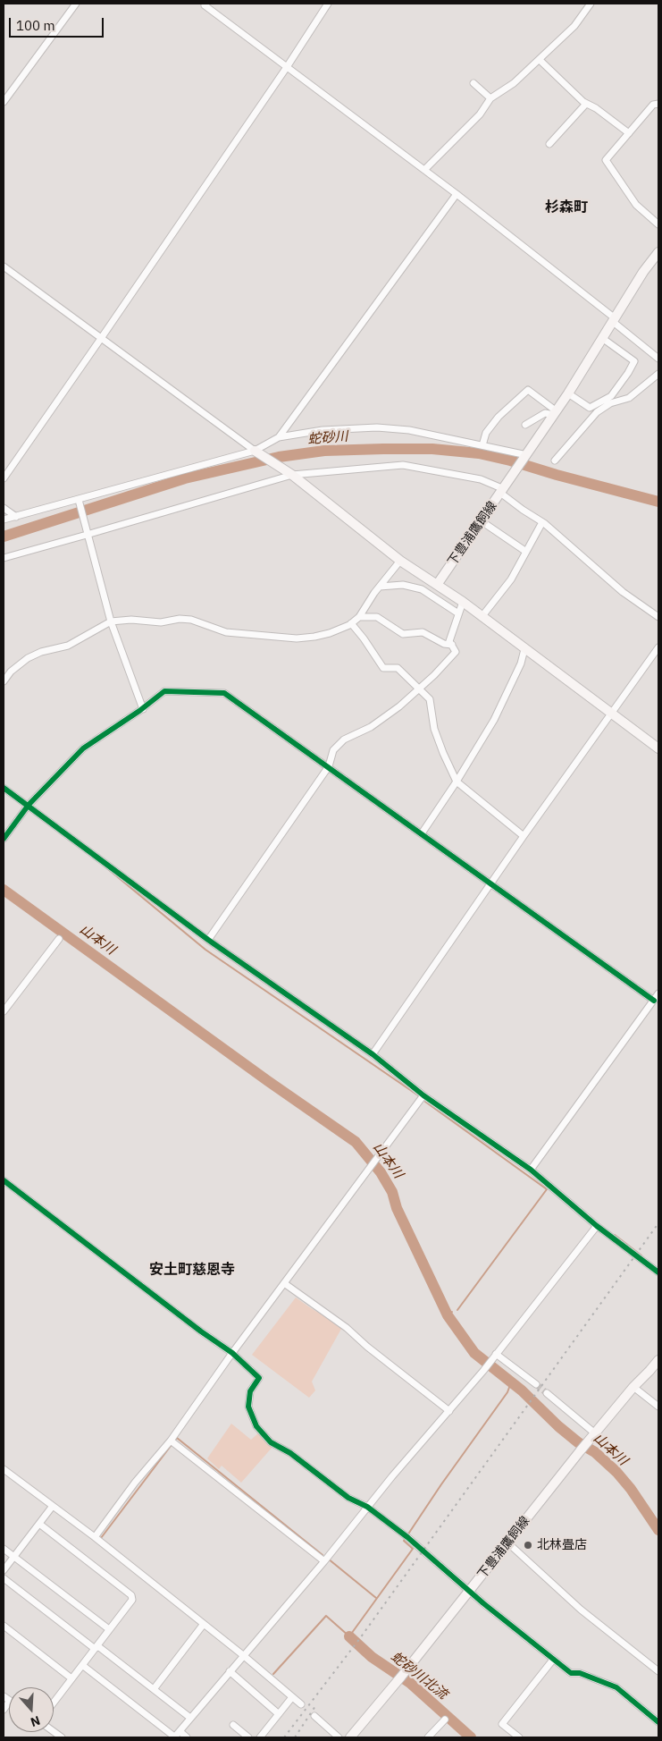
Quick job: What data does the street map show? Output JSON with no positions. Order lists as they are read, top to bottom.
{
  "streets": {
    "main road": ["下豊浦鷹飼線"]
  },
  "districts": ["杉森町", "安土町慈恩寺"],
  "water": ["蛇砂川", "山本川", "蛇砂川北流"],
  "places": ["北林畳店"],
  "scale_bar": "100 m",
  "north": "bottom"
}
